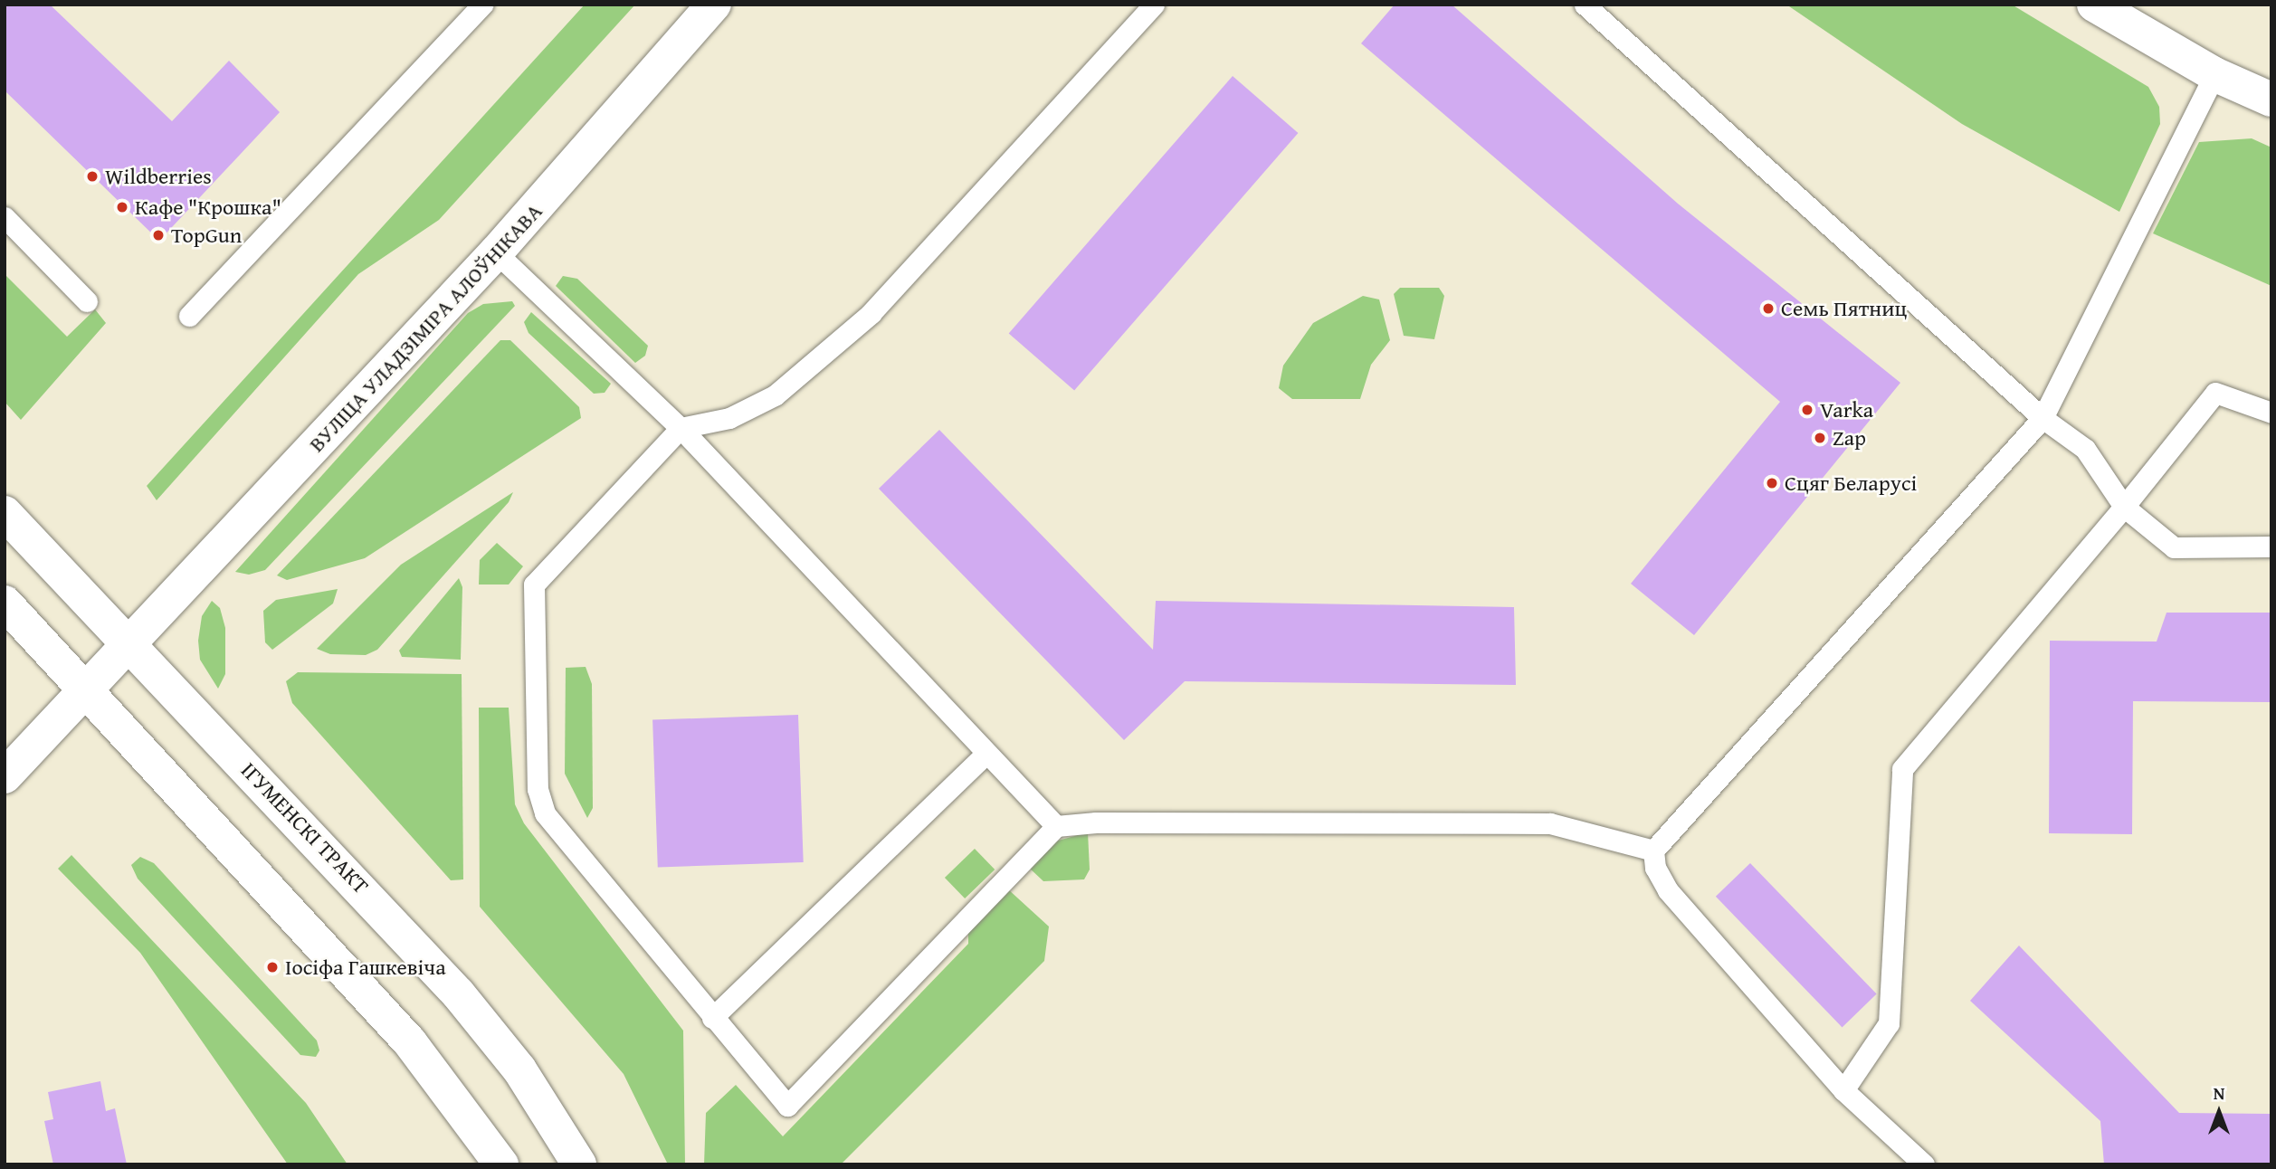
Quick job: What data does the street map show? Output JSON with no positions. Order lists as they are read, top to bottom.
{
  "streets": {
    "main road": ["ВУЛІЦА УЛАДЗІМІРА АЛОЎНІКАВА", "ІГУМЕНСКІ ТРАКТ"]
  },
  "crossings": [
    ["ВУЛІЦА УЛАДЗІМІРА АЛОЎНІКАВА", "ІГУМЕНСКІ ТРАКТ"]
  ],
  "places": [
    "Wildberries",
    "Кафе \"Крошка\"",
    "TopGun",
    "Семь Пятниц",
    "Varka",
    "Zap",
    "Сцяг Беларусі",
    "Іосіфа Гашкевіча"
  ],
  "north": "top"
}
